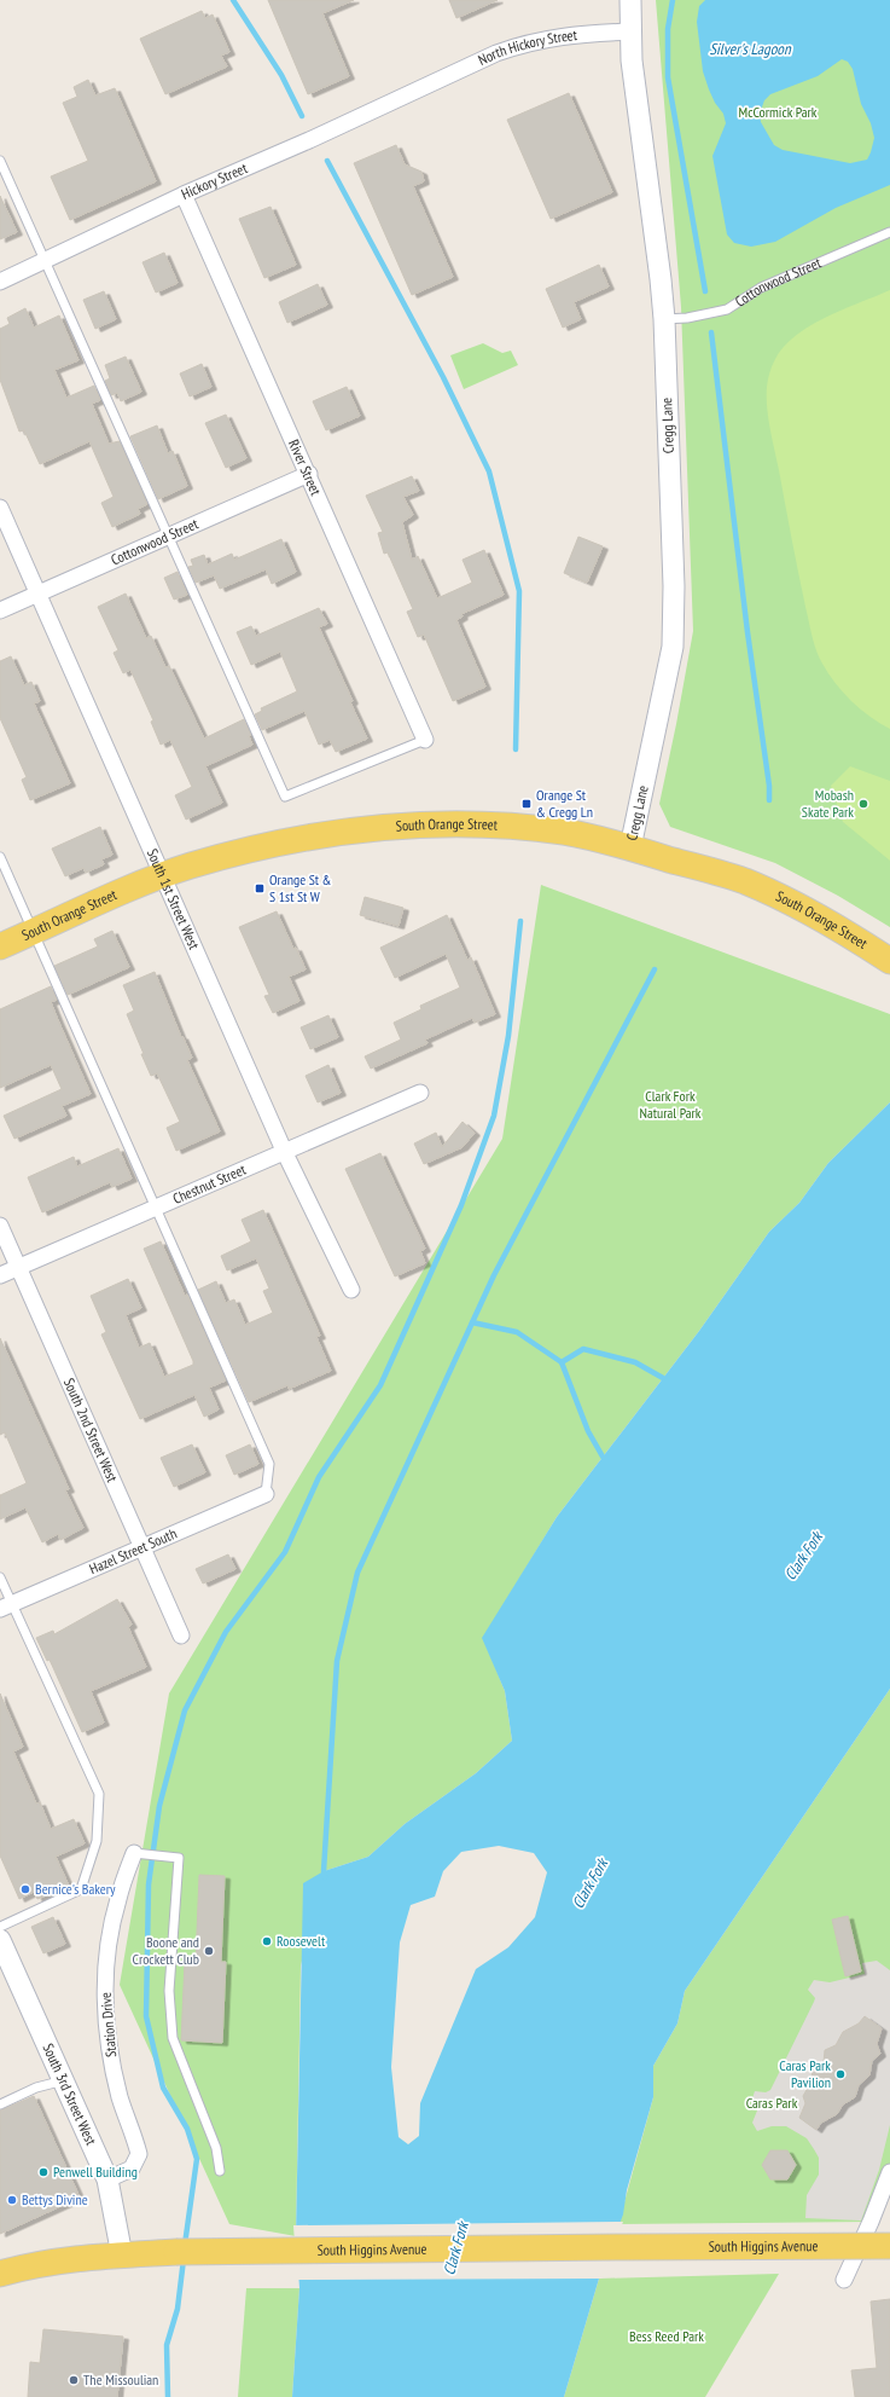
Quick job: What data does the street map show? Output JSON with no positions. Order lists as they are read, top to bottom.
{
  "streets": {
    "main road": ["South Orange Street", "South Higgins Avenue"],
    "street": [
      "North Hickory Street",
      "Hickory Street",
      "Cottonwood Street",
      "Cregg Lane",
      "River Street",
      "South 1st Street West",
      "Chestnut Street",
      "South 2nd Street West",
      "Hazel Street South",
      "Station Drive",
      "South 3rd Street West"
    ]
  },
  "crossings": [
    ["North Hickory Street", "Hickory Street"],
    ["North Hickory Street", "Cregg Lane"],
    ["Hickory Street", "River Street"],
    ["Cottonwood Street", "Cregg Lane"],
    ["Cottonwood Street", "River Street"],
    ["Cottonwood Street", "South 1st Street West"],
    ["Cregg Lane", "South Orange Street"],
    ["South Orange Street", "South 1st Street West"],
    ["South 1st Street West", "Chestnut Street"],
    ["Chestnut Street", "South 2nd Street West"],
    ["South 2nd Street West", "Hazel Street South"],
    ["Station Drive", "South 3rd Street West"],
    ["South 3rd Street West", "South Higgins Avenue"]
  ],
  "water": ["Silver's Lagoon", "Clark Fork"],
  "parks": [
    "McCormick Park",
    "Clark Fork Natural Park",
    "Caras Park",
    "Bess Reed Park"
  ],
  "places": {
    "transit": ["Orange St & Cregg Ln", "Orange St & S 1st St W"],
    "other": [
      "Mobash Skate Park",
      "Bernice's Bakery",
      "Roosevelt",
      "Boone and Crockett Club",
      "Caras Park Pavilion",
      "Penwell Building",
      "Bettys Divine",
      "The Missoulian"
    ]
  }
}
